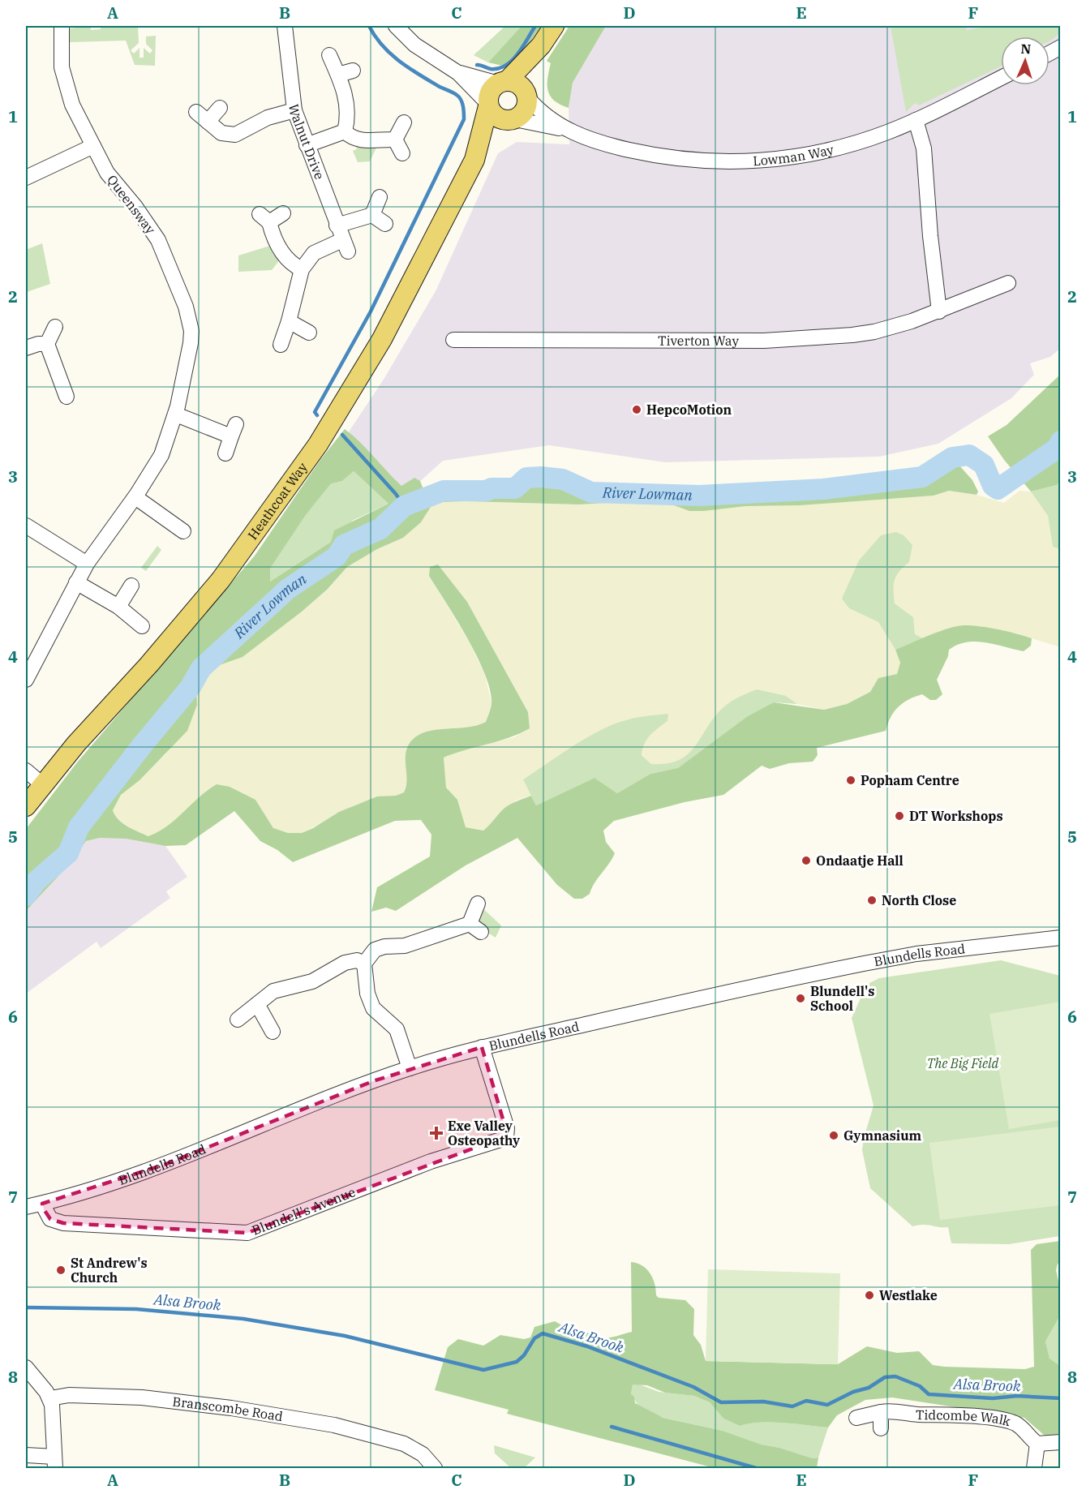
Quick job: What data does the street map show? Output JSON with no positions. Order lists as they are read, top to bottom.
{
  "streets": {
    "main road": ["Heathcoat Way"],
    "street": [
      "Walnut Drive",
      "Lowman Way",
      "Queensway",
      "Tiverton Way",
      "Blundells Road",
      "Blundell's Avenue",
      "Branscombe Road",
      "Tidcombe Walk"
    ]
  },
  "crossings": [
    ["Lowman Way", "Heathcoat Way"],
    ["Blundells Road", "Blundell's Avenue"]
  ],
  "water": ["River Lowman", "Alsa Brook"],
  "parks": ["The Big Field"],
  "places": {
    "other": [
      "HepcoMotion",
      "Popham Centre",
      "DT Workshops",
      "Ondaatje Hall",
      "North Close",
      "Blundell's School",
      "Gymnasium",
      "St Andrew's Church",
      "Westlake"
    ],
    "health": ["Exe Valley Osteopathy"]
  },
  "north": "top",
  "grid": {
    "columns": [
      "A",
      "B",
      "C",
      "D",
      "E",
      "F"
    ],
    "rows": [
      "1",
      "2",
      "3",
      "4",
      "5",
      "6",
      "7",
      "8"
    ]
  }
}
